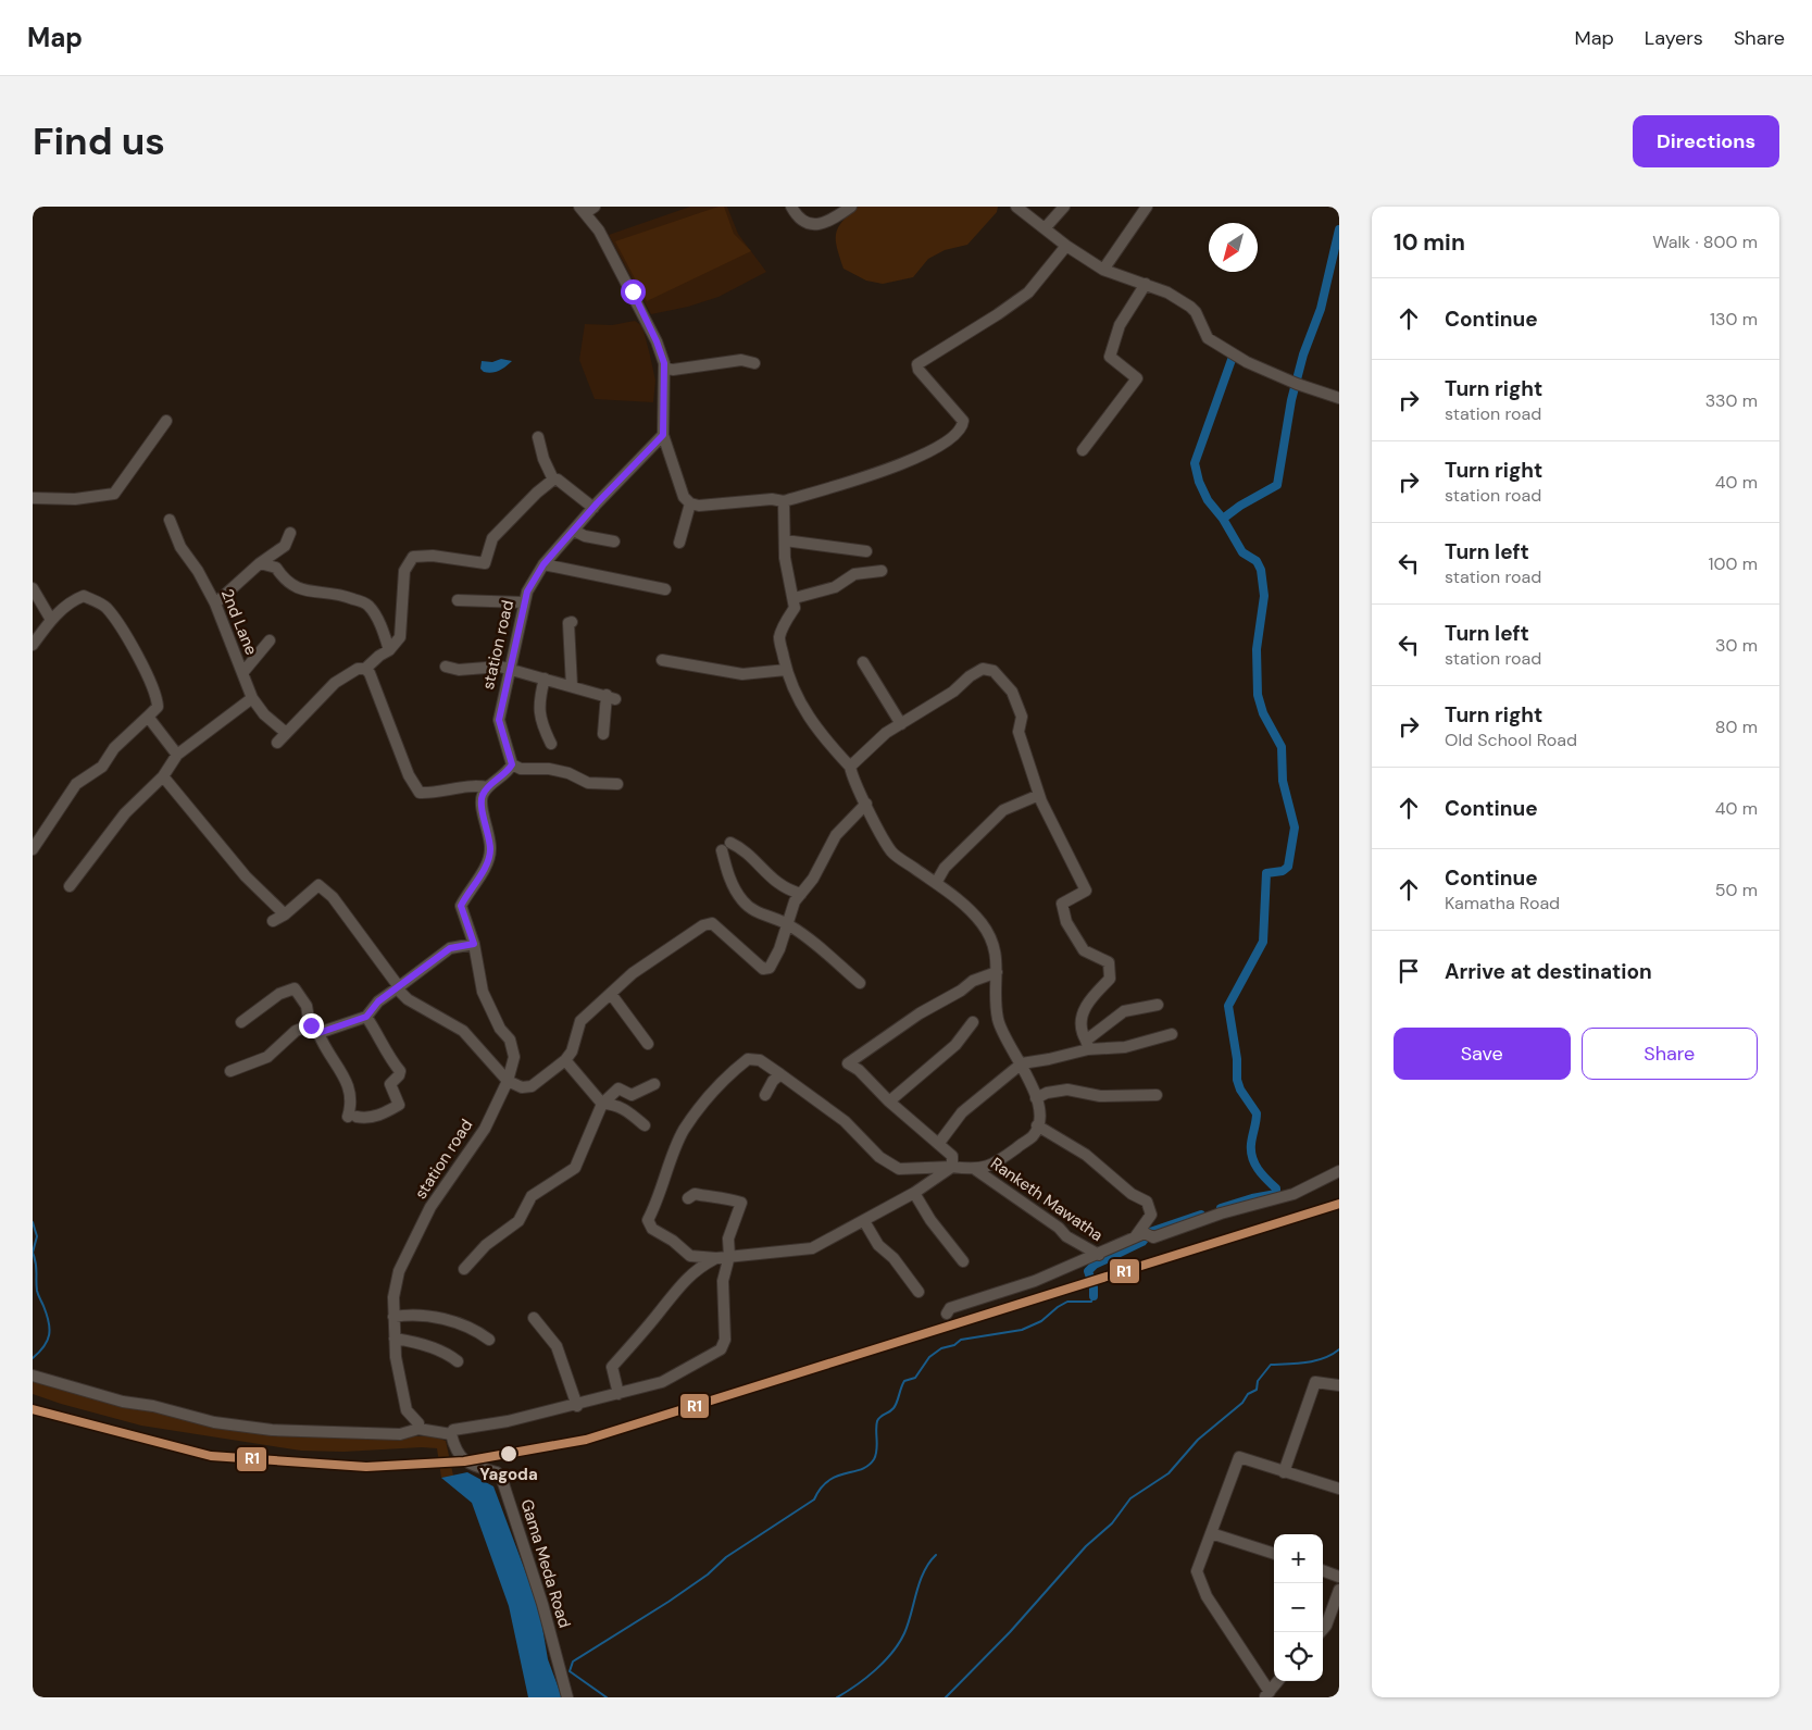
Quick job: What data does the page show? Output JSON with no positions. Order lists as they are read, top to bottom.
{
  "streets": {
    "street": [
      "2nd Lane",
      "station road",
      "Ranketh Mawatha",
      "Gama Meda Road"
    ]
  },
  "places": ["Yagoda"],
  "lines": ["transit line R1"],
  "north": "bottom left",
  "page": {
    "header": "Map",
    "nav": ["Map", "Layers", "Share"],
    "buttons": [
      "Directions",
      ["Save", "Share"]
    ],
    "title": "Find us",
    "heading": ["10 min", "Walk · 800 m"],
    "list": [
      ["Continue", "130 m"],
      ["Turn right", "station road", "330 m"],
      ["Turn right", "station road", "40 m"],
      ["Turn left", "station road", "100 m"],
      ["Turn left", "station road", "30 m"],
      ["Turn right", "Old School Road", "80 m"],
      ["Continue", "40 m"],
      ["Continue", "Kamatha Road", "50 m"],
      "Arrive at destination"
    ],
    "map_buttons": ["+", "−"]
  }
}
